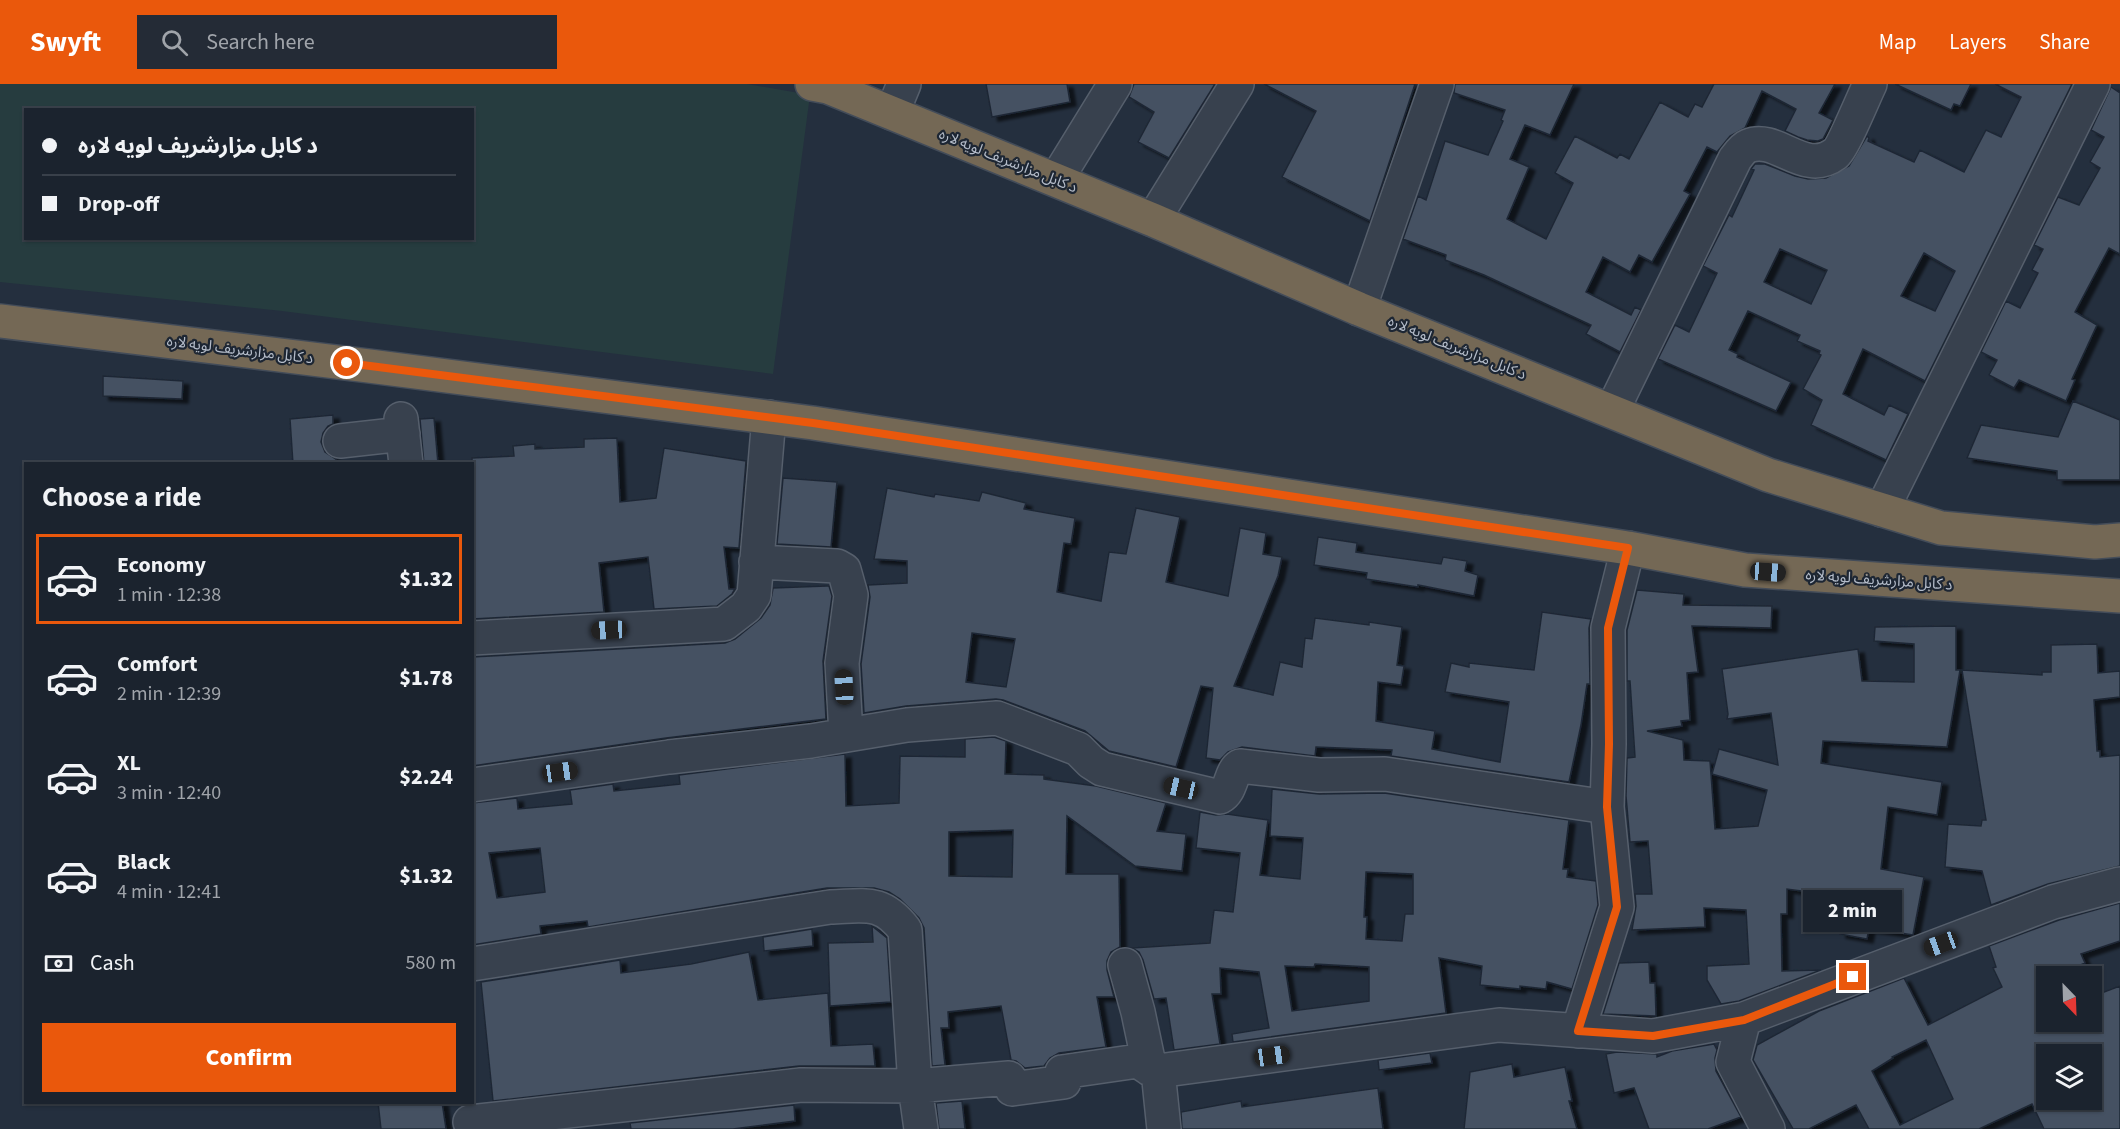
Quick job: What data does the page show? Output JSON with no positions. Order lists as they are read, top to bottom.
{
  "streets": {
    "highway": ["د کابل مزارشریف لویه لاره"]
  },
  "north": "bottom right",
  "page": {
    "header": "Swyft",
    "search": "Search here",
    "nav": ["Map", "Layers", "Share"],
    "banner": ["د کابل مزارشریف لویه لاره", "Drop-off"],
    "heading": "Choose a ride",
    "list": [
      {
        "name": "Economy",
        "note": "1 min · 12:38",
        "value": "$1.32"
      },
      {
        "name": "Comfort",
        "note": "2 min · 12:39",
        "value": "$1.78"
      },
      {
        "name": "XL",
        "note": "3 min · 12:40",
        "value": "$2.24"
      },
      {
        "name": "Black",
        "note": "4 min · 12:41",
        "value": "$1.32"
      }
    ],
    "bubble": "2 min",
    "pay": ["Cash", "580 m"],
    "buttons": "Confirm"
  }
}
